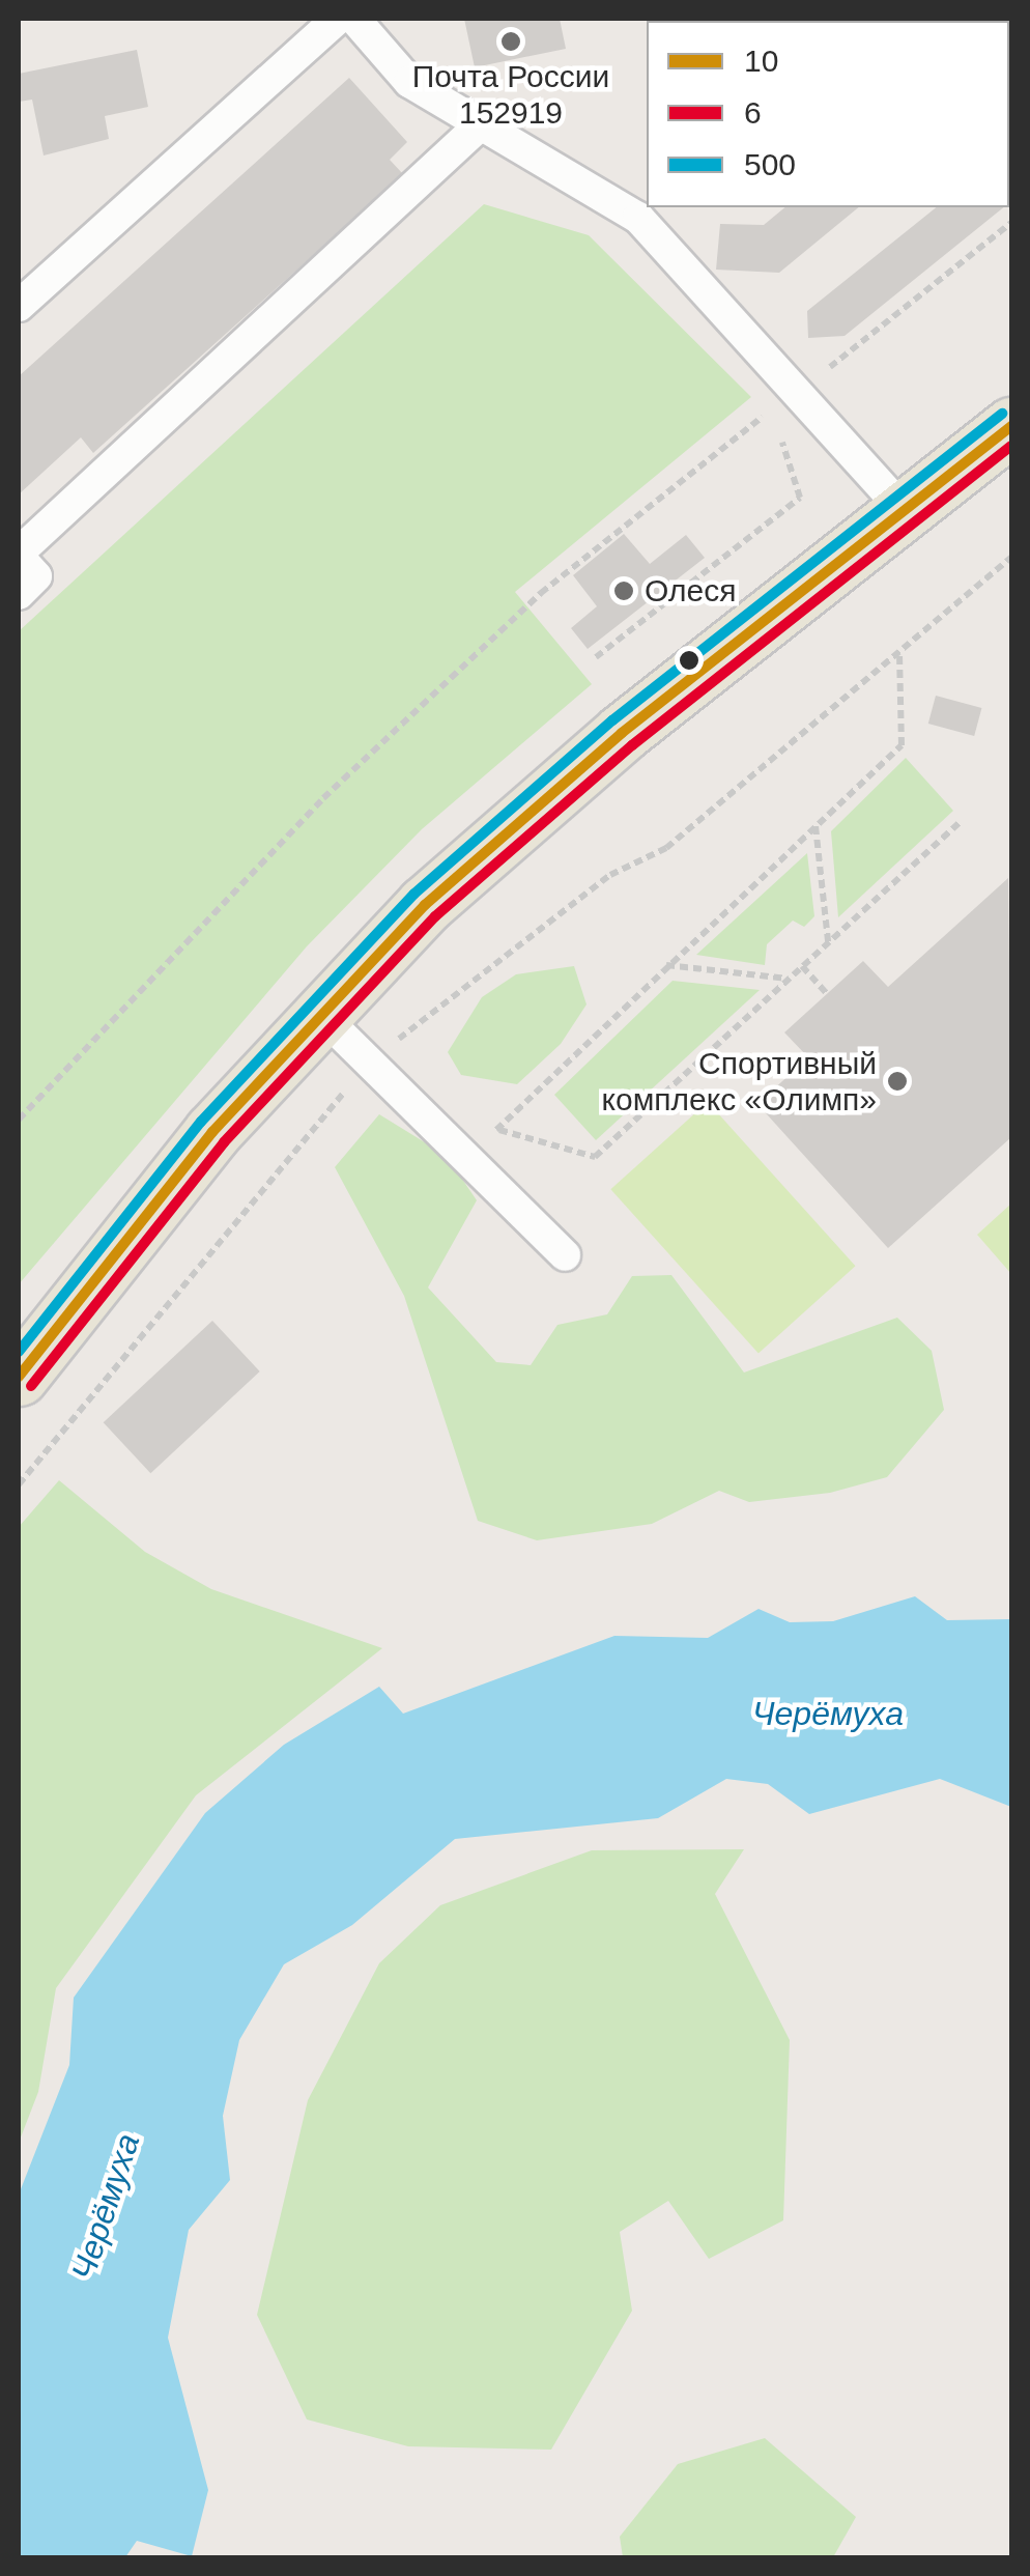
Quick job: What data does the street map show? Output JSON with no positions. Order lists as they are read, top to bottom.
{
  "water": ["Черёмуха"],
  "places": ["Почта России 152919", "Олеся", "Спортивный комплекс «Олимп»"],
  "lines": ["transit line 500", "transit line 10", "transit line 6"],
  "legend": ["10", "6", "500"]
}
